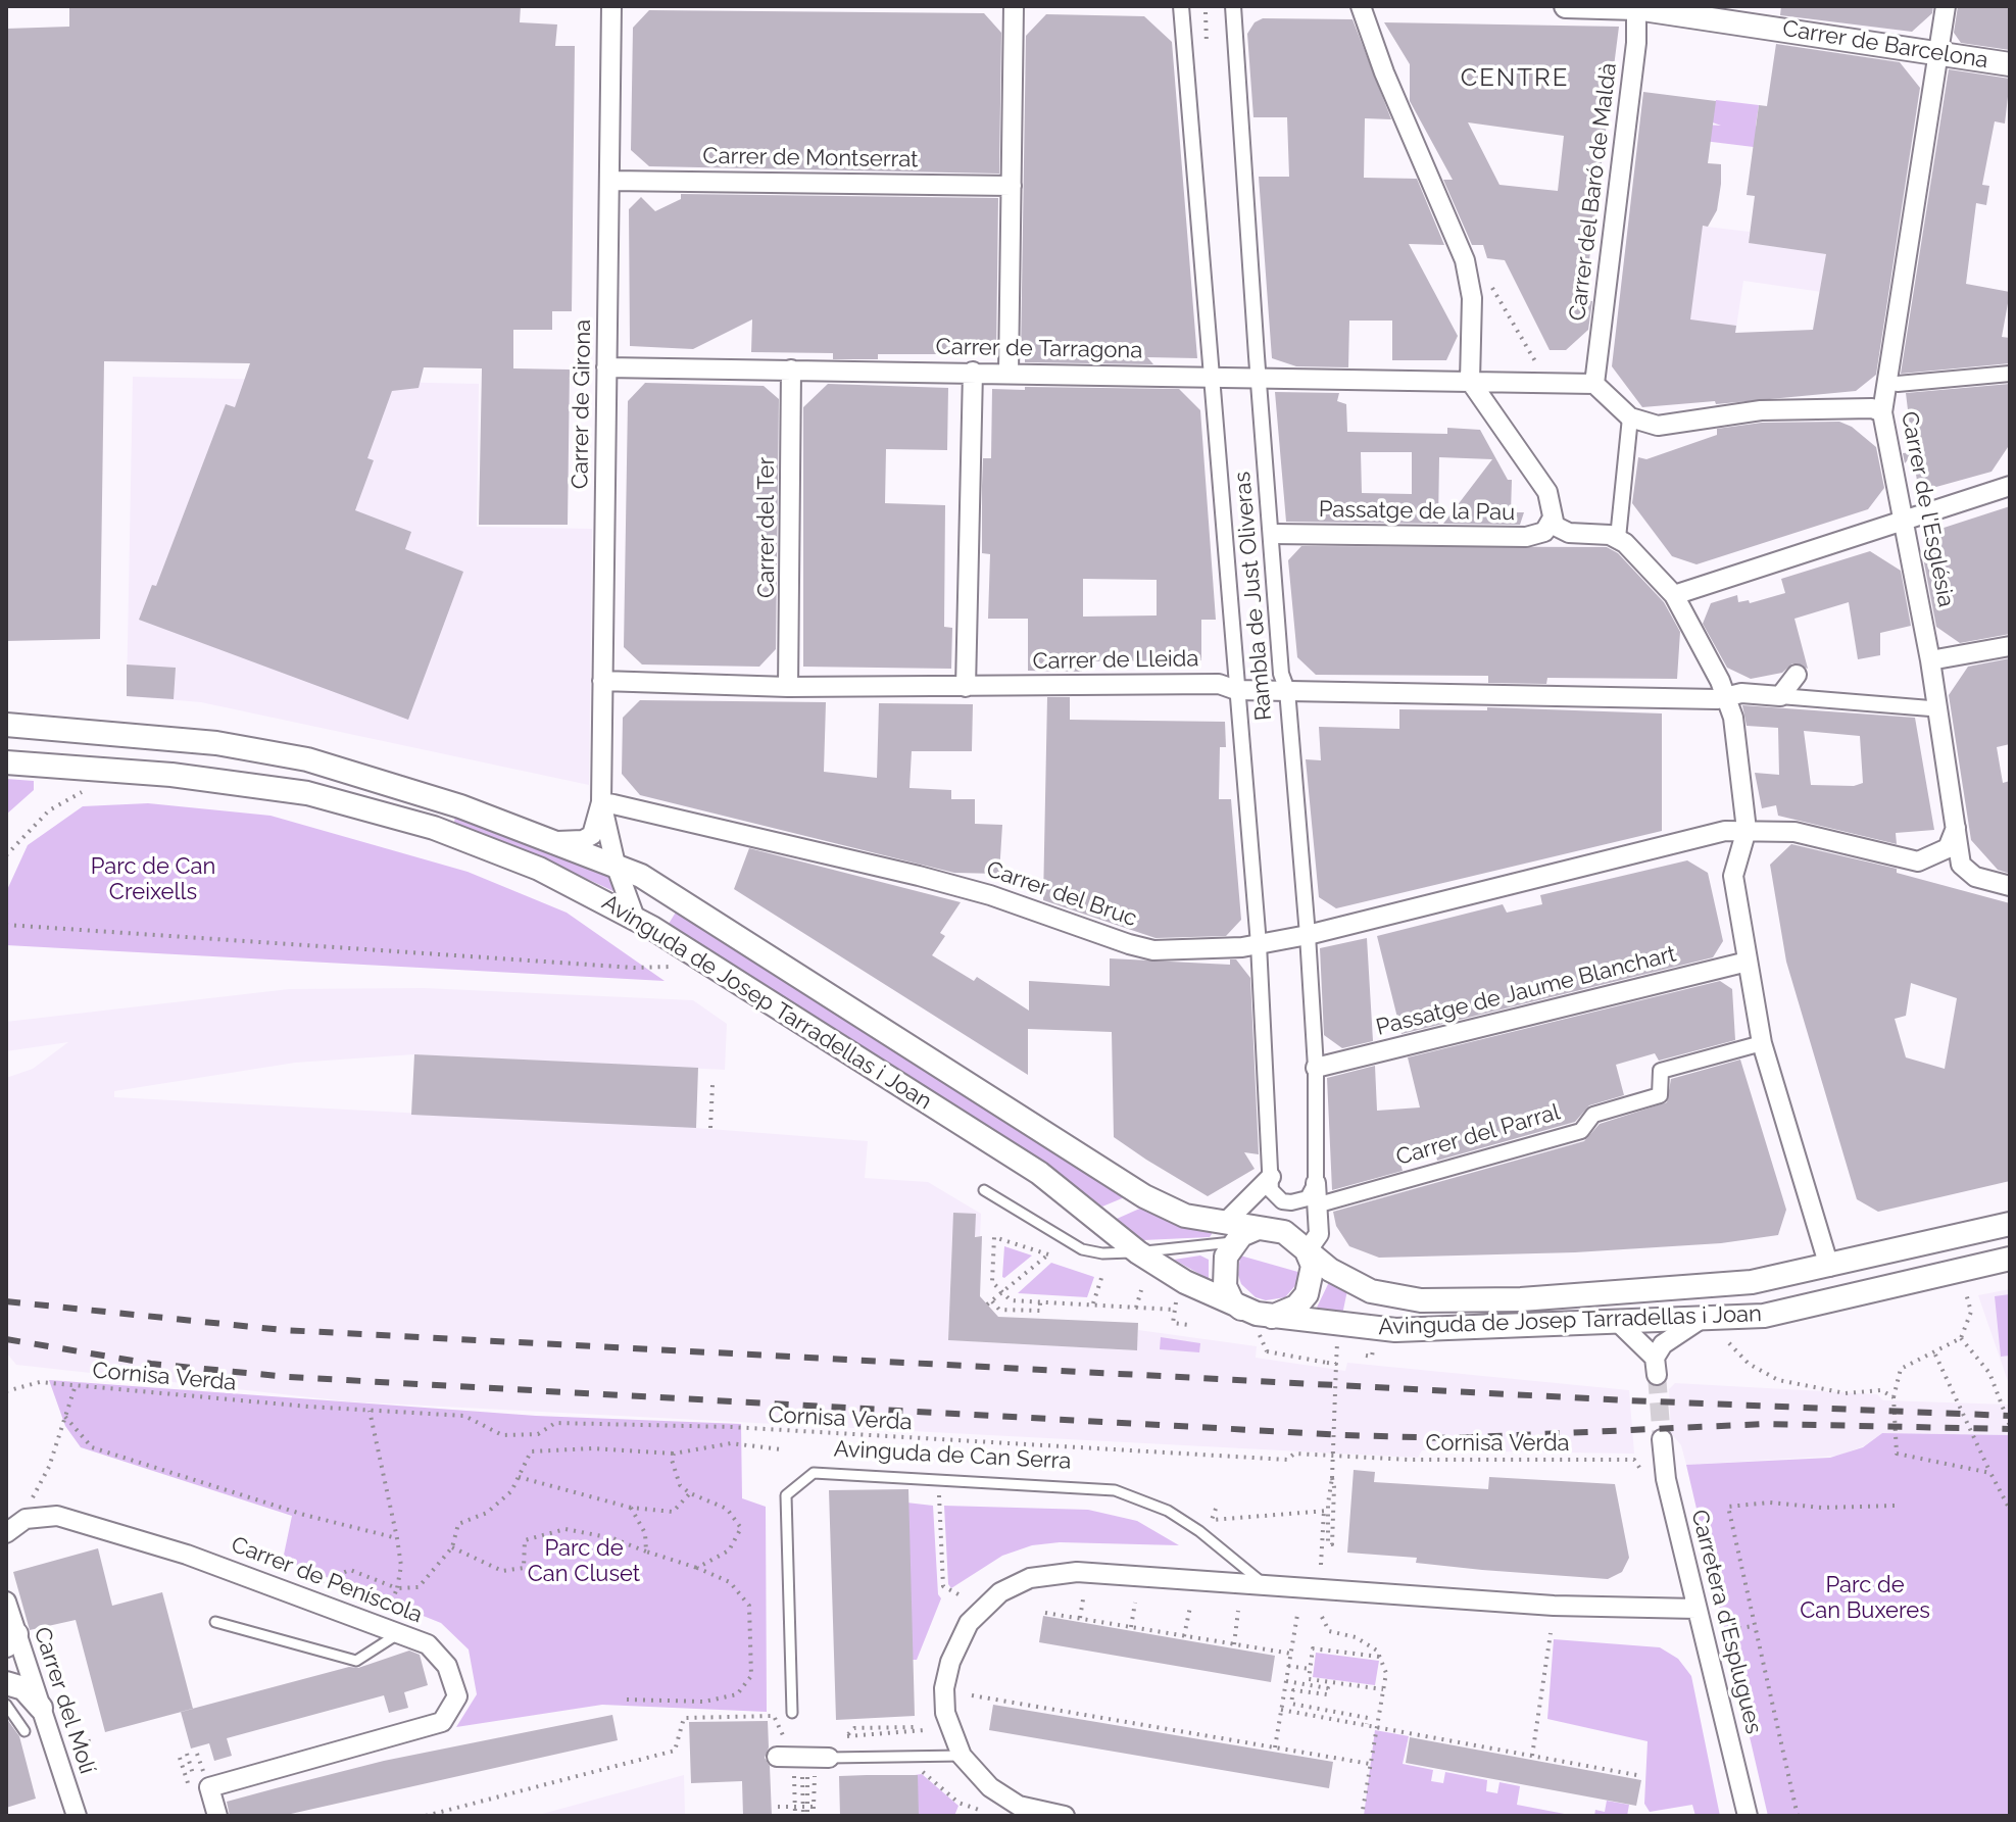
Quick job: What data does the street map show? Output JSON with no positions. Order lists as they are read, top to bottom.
{
  "streets": {
    "street": [
      "Carrer de Barcelona",
      "Carrer de Montserrat",
      "Carrer del Baró de Maldà",
      "Carrer de Tarragona",
      "Carrer de Girona",
      "Carrer de l'Església",
      "Passatge de la Pau",
      "Carrer del Ter",
      "Rambla de Just Oliveras",
      "Carrer de Lleida",
      "Carrer del Bruc",
      "Passatge de Jaume Blanchart",
      "Avinguda de Josep Tarradellas i Joan",
      "Carrer del Parral",
      "Carrer de Peníscola",
      "Carretera d'Esplugues",
      "Carrer del Molí"
    ],
    "lane": ["Avinguda de Can Serra"],
    "path": ["Cornisa Verda"]
  },
  "crossings": [
    ["Carrer de Barcelona", "Carrer del Baró de Maldà"],
    ["Carrer de Barcelona", "Carrer de l'Església"],
    ["Carrer de Montserrat", "Carrer de Girona"],
    ["Carrer del Baró de Maldà", "Carrer de Tarragona"],
    ["Carrer de Tarragona", "Carrer de Girona"],
    ["Carrer de Tarragona", "Carrer del Ter"],
    ["Carrer de Tarragona", "Rambla de Just Oliveras"],
    ["Carrer de Girona", "Carrer de Lleida"],
    ["Carrer de Girona", "Carrer del Bruc"],
    ["Carrer de Girona", "Avinguda de Josep Tarradellas i Joan"],
    ["Carrer de l'Església", "Carrer del Bruc"],
    ["Passatge de la Pau", "Rambla de Just Oliveras"],
    ["Carrer del Ter", "Carrer de Lleida"],
    ["Rambla de Just Oliveras", "Carrer de Lleida"],
    ["Rambla de Just Oliveras", "Carrer del Bruc"],
    ["Rambla de Just Oliveras", "Passatge de Jaume Blanchart"],
    ["Rambla de Just Oliveras", "Avinguda de Josep Tarradellas i Joan"],
    ["Rambla de Just Oliveras", "Carrer del Parral"]
  ],
  "districts": ["CENTRE"],
  "parks": ["Parc de Can Creixells", "Parc de Can Cluset", "Parc de Can Buxeres"]
}
